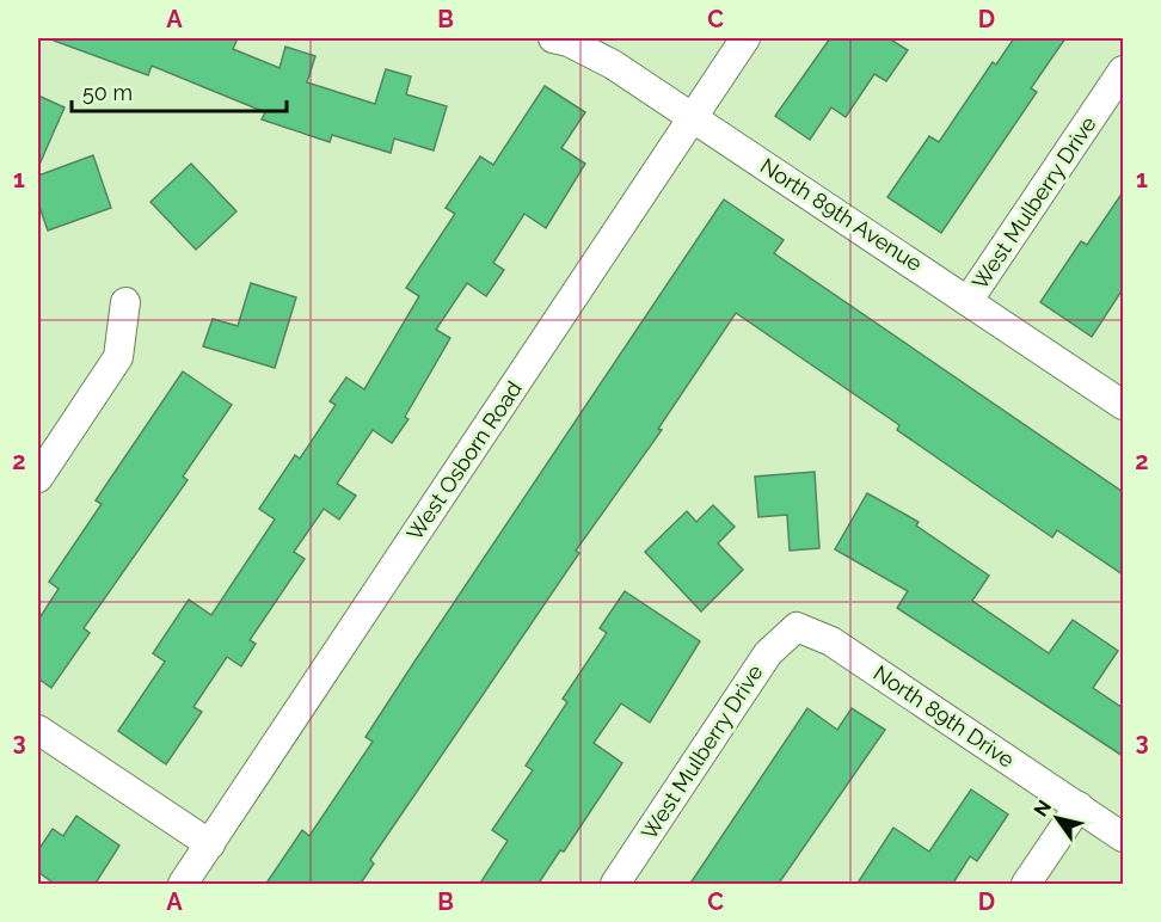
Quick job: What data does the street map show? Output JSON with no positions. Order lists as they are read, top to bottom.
{
  "streets": {
    "street": [
      "West Mulberry Drive",
      "North 89th Avenue",
      "West Osborn Road",
      "North 89th Drive"
    ]
  },
  "crossings": [
    ["West Mulberry Drive", "North 89th Avenue"],
    ["West Mulberry Drive", "North 89th Drive"],
    ["North 89th Avenue", "West Osborn Road"]
  ],
  "scale_bar": "50 m",
  "north": "top left",
  "grid": {
    "columns": [
      "A",
      "B",
      "C",
      "D"
    ],
    "rows": ["1", "2", "3"]
  }
}
